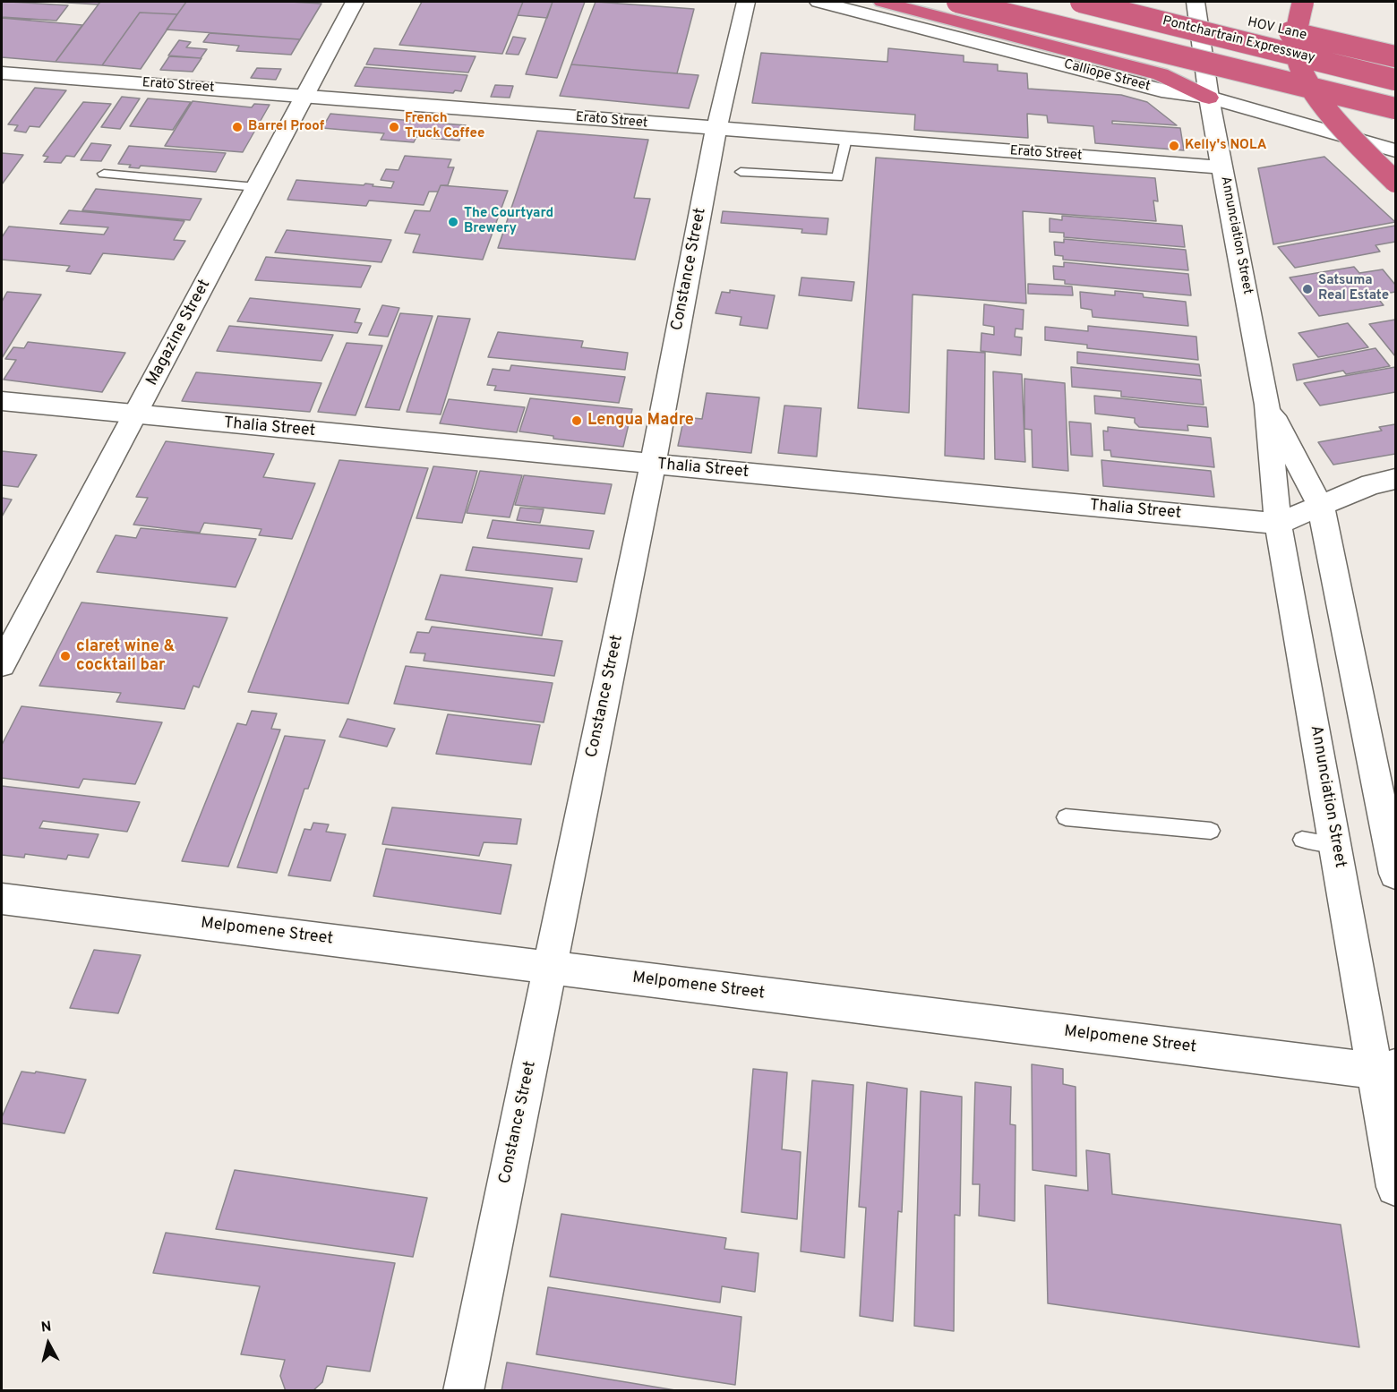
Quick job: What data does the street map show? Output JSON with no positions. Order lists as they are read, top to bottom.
{
  "streets": {
    "highway": ["HOV Lane", "Pontchartrain Expressway"],
    "street": [
      "Calliope Street",
      "Erato Street",
      "Annunciation Street",
      "Constance Street",
      "Magazine Street",
      "Thalia Street",
      "Melpomene Street"
    ]
  },
  "crossings": [
    ["Calliope Street", "Annunciation Street"],
    ["Erato Street", "Annunciation Street"],
    ["Erato Street", "Constance Street"],
    ["Erato Street", "Magazine Street"],
    ["Annunciation Street", "Thalia Street"],
    ["Annunciation Street", "Melpomene Street"],
    ["Constance Street", "Thalia Street"],
    ["Constance Street", "Melpomene Street"],
    ["Magazine Street", "Thalia Street"]
  ],
  "places": [
    "Barrel Proof",
    "French Truck Coffee",
    "Kelly's NOLA",
    "The Courtyard Brewery",
    "Satsuma Real Estate",
    "Lengua Madre",
    "claret wine & cocktail bar"
  ],
  "north": "top"
}
